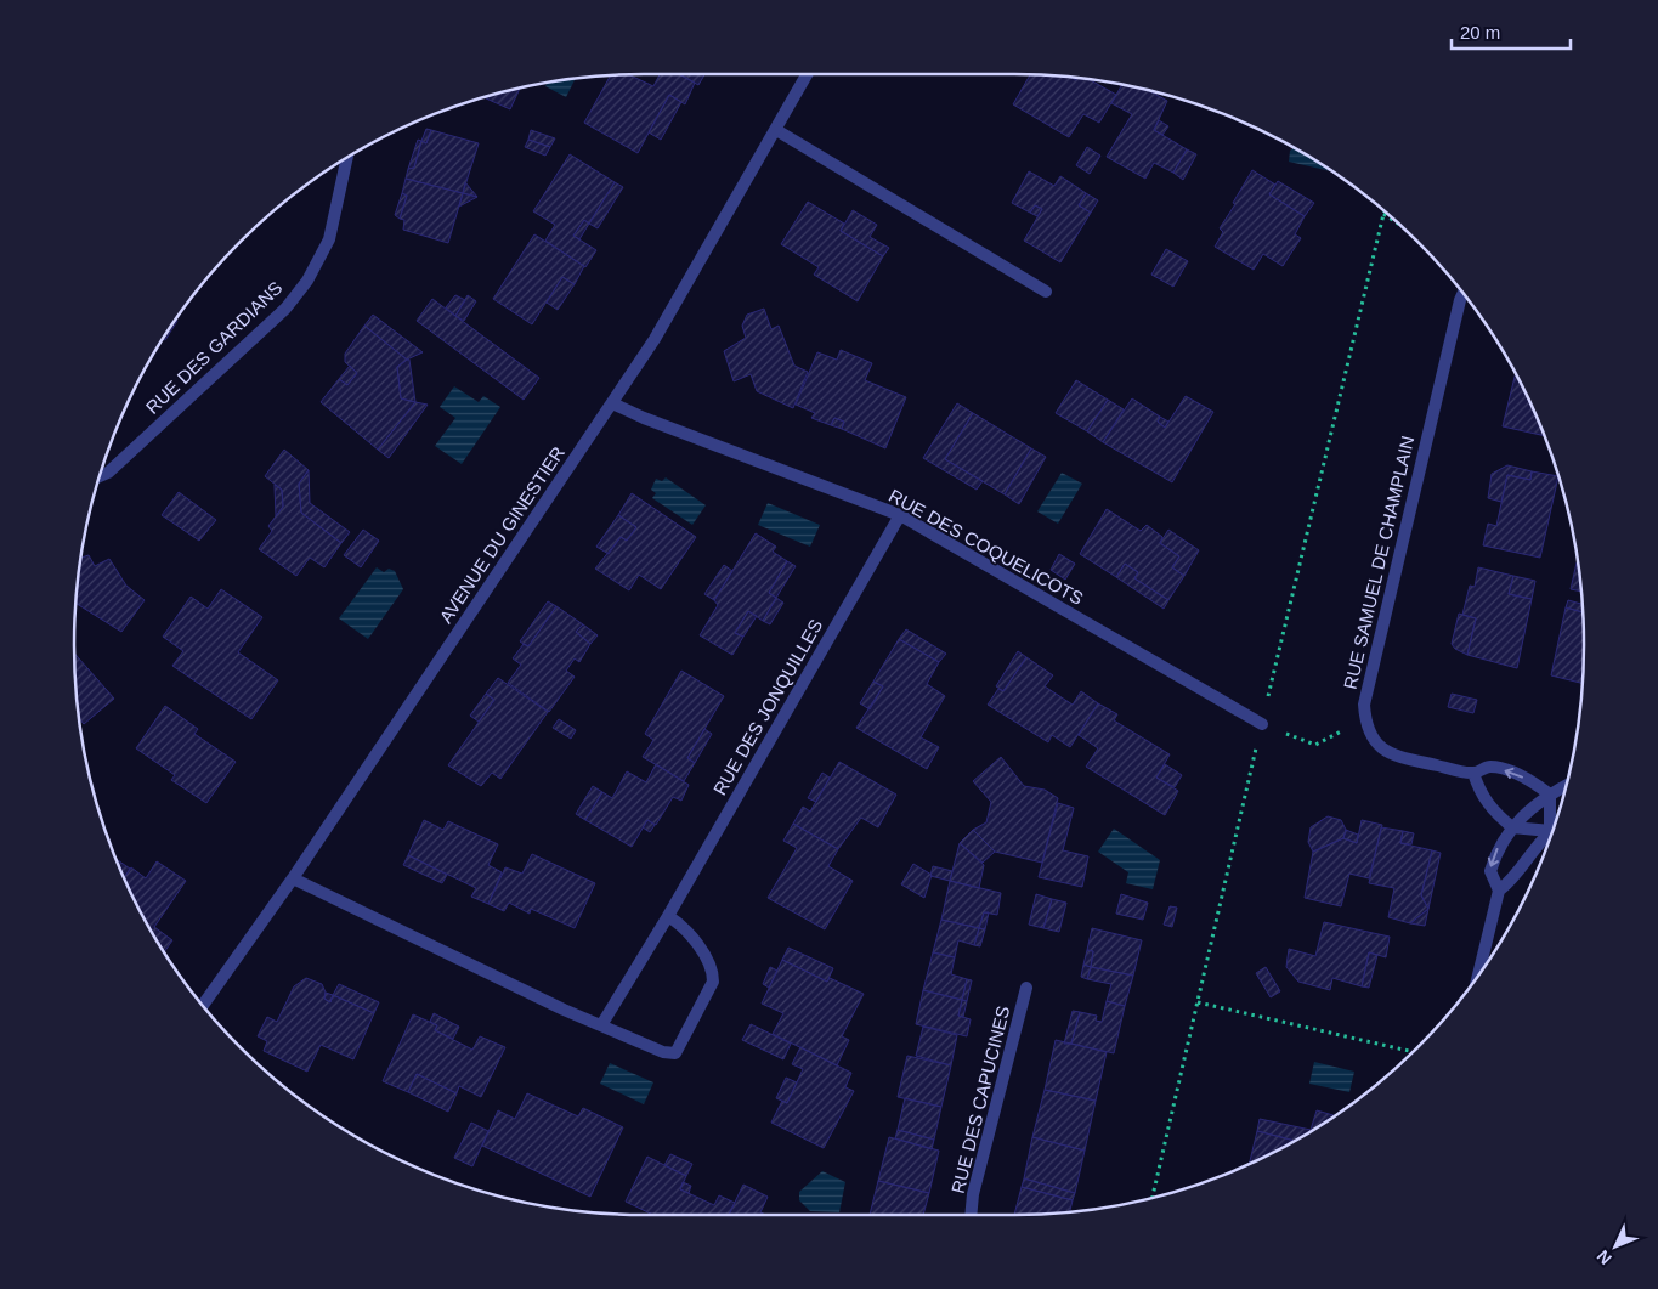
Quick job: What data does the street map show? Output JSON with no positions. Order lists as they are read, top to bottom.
{
  "streets": {
    "street": [
      "RUE DES GARDIANS",
      "AVENUE DU GINESTIER",
      "RUE DES COQUELICOTS",
      "RUE SAMUEL DE CHAMPLAIN",
      "RUE DES JONQUILLES",
      "RUE DES CAPUCINES"
    ]
  },
  "crossings": [
    ["AVENUE DU GINESTIER", "RUE DES COQUELICOTS"],
    ["RUE DES COQUELICOTS", "RUE DES JONQUILLES"]
  ],
  "scale_bar": "20 m",
  "north": "bottom left"
}
